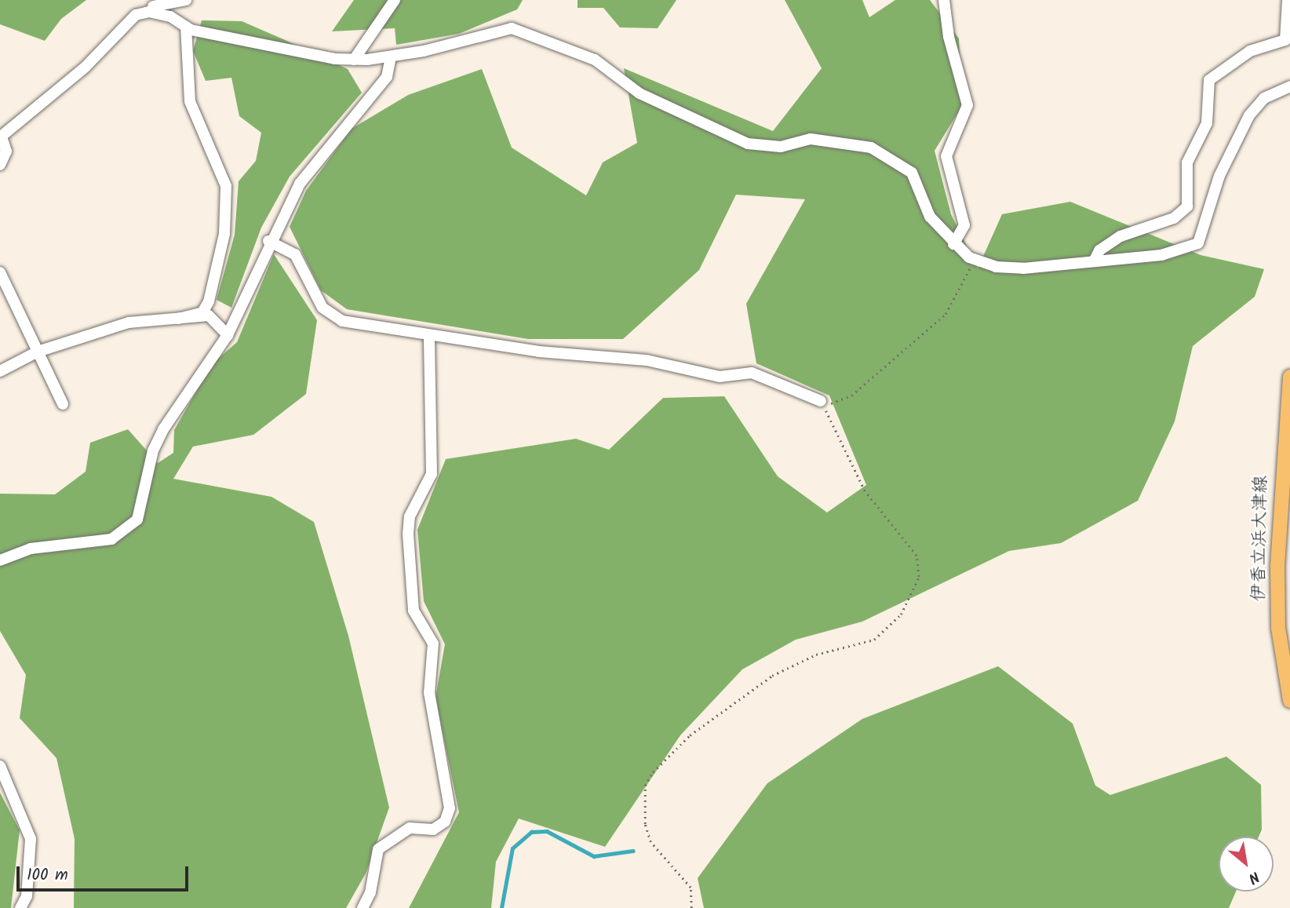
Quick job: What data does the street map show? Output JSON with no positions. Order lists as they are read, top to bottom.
{
  "streets": {
    "main road": ["伊香立浜大津線"]
  },
  "scale_bar": "100 m",
  "north": "bottom right"
}
